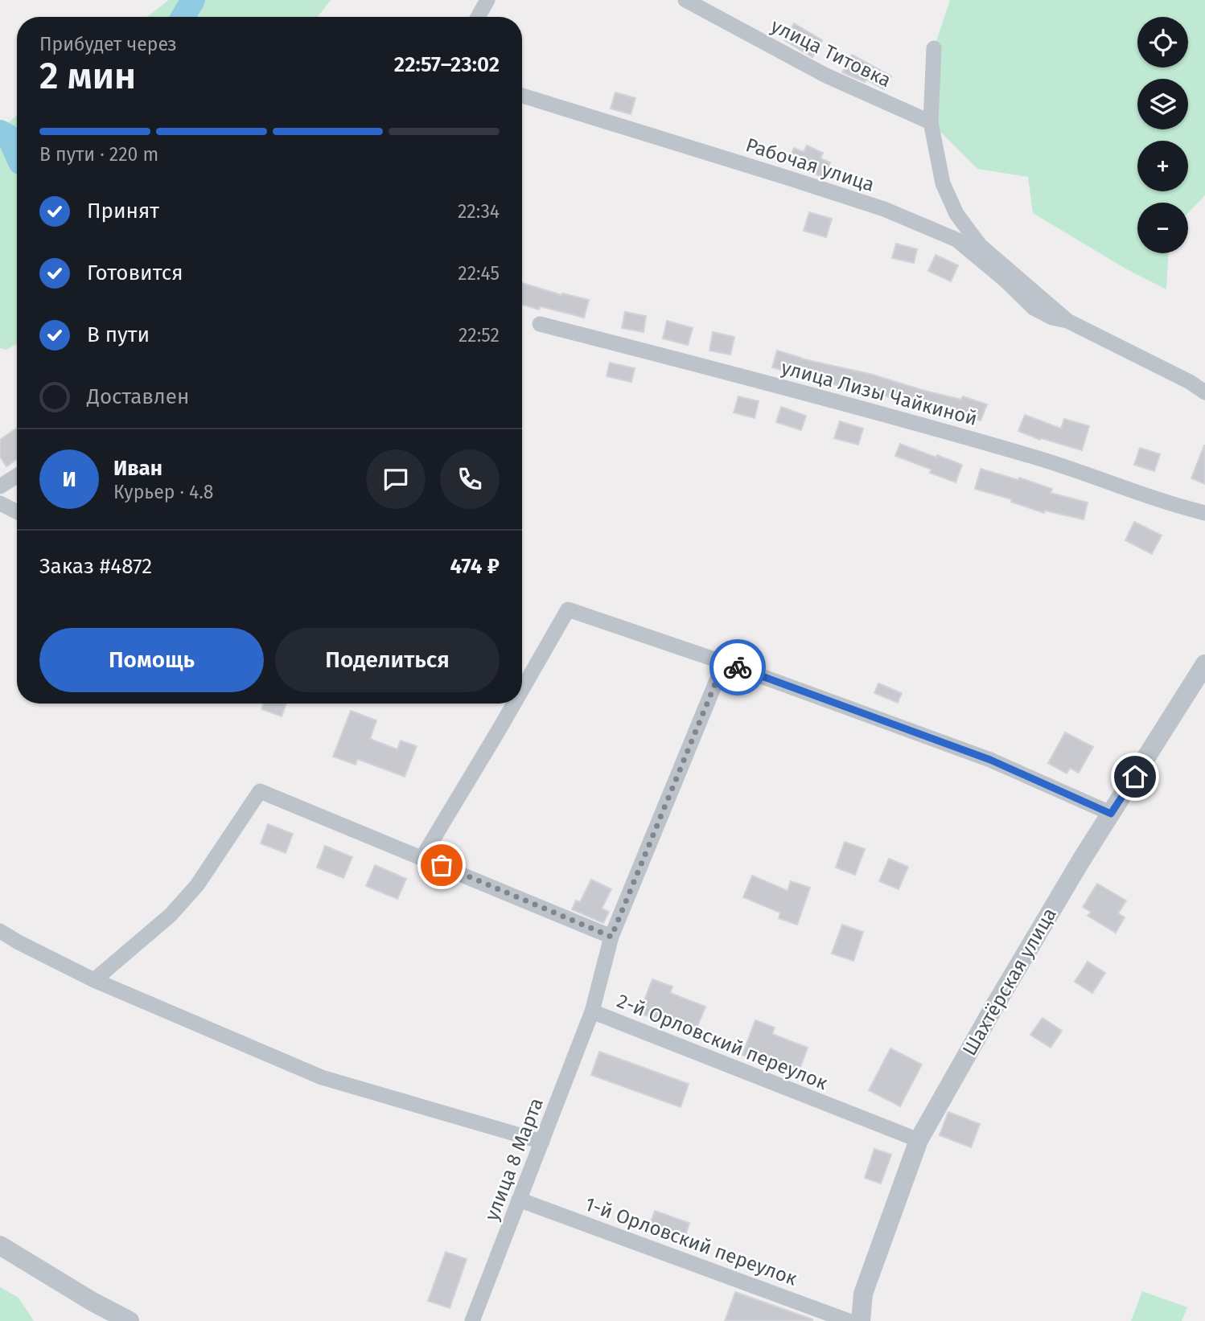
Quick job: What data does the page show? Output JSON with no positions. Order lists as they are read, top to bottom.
{
  "streets": {
    "street": [
      "улица Титовка",
      "Рабочая улица",
      "улица Лизы Чайкиной",
      "Шахтёрская улица",
      "2-й Орловский переулок",
      "улица 8 Марта",
      "1-й Орловский переулок"
    ]
  },
  "crossings": [
    ["Шахтёрская улица", "2-й Орловский переулок"],
    ["2-й Орловский переулок", "улица 8 Марта"],
    ["улица 8 Марта", "1-й Орловский переулок"]
  ],
  "page": {
    "map_buttons": ["+", "−"],
    "heading": ["2 мин", "Прибудет через", "22:57–23:02"],
    "panel": [
      "Иван",
      "Курьер · 4.8",
      "Заказ #4872",
      "474 ₽"
    ],
    "bar": "В пути · 220 m",
    "list": [
      ["Принят", "22:34"],
      ["Готовится", "22:45"],
      ["В пути", "22:52"],
      "Доставлен"
    ],
    "round": "И",
    "buttons": ["Помощь", "Поделиться"]
  }
}
